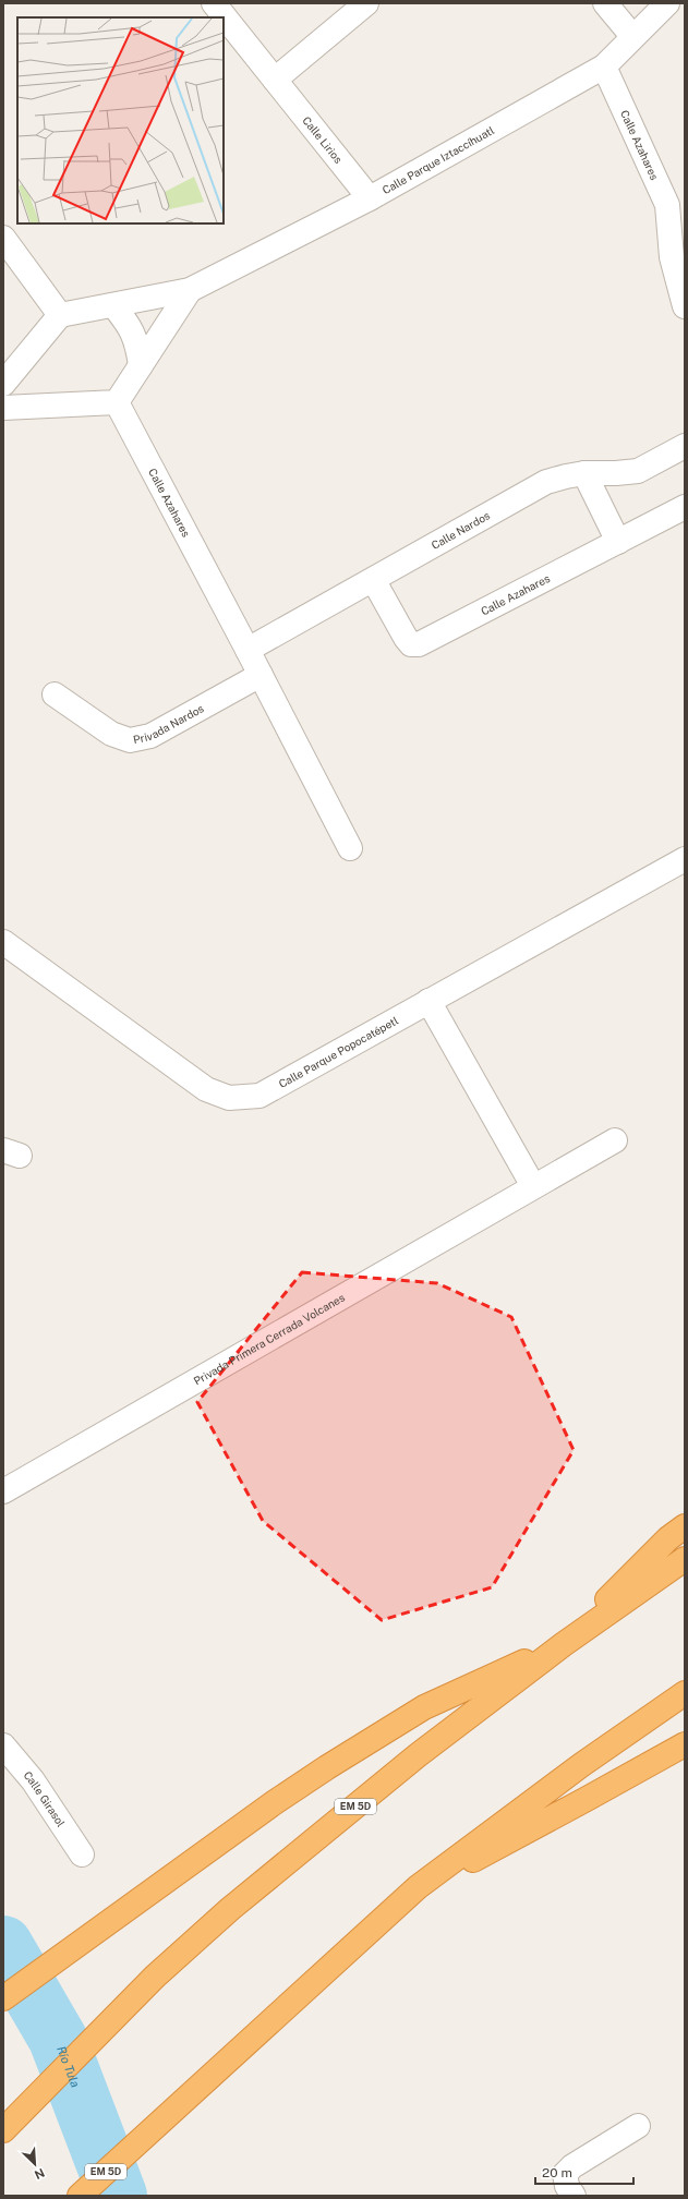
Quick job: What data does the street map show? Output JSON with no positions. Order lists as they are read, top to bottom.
{
  "streets": {
    "highway": ["EM 5D"],
    "street": [
      "Calle Lirios",
      "Calle Azahares",
      "Calle Parque Iztaccíhuatl",
      "Calle Nardos",
      "Privada Nardos",
      "Calle Parque Popocatépetl",
      "Privada Primera Cerrada Volcanes",
      "Calle Girasol"
    ]
  },
  "crossings": [
    ["Calle Lirios", "Calle Parque Iztaccíhuatl"],
    ["Calle Azahares", "Calle Parque Iztaccíhuatl"],
    ["Calle Azahares", "Calle Nardos"]
  ],
  "water": ["Río Tula"],
  "scale_bar": "20 m",
  "north": "bottom right"
}
